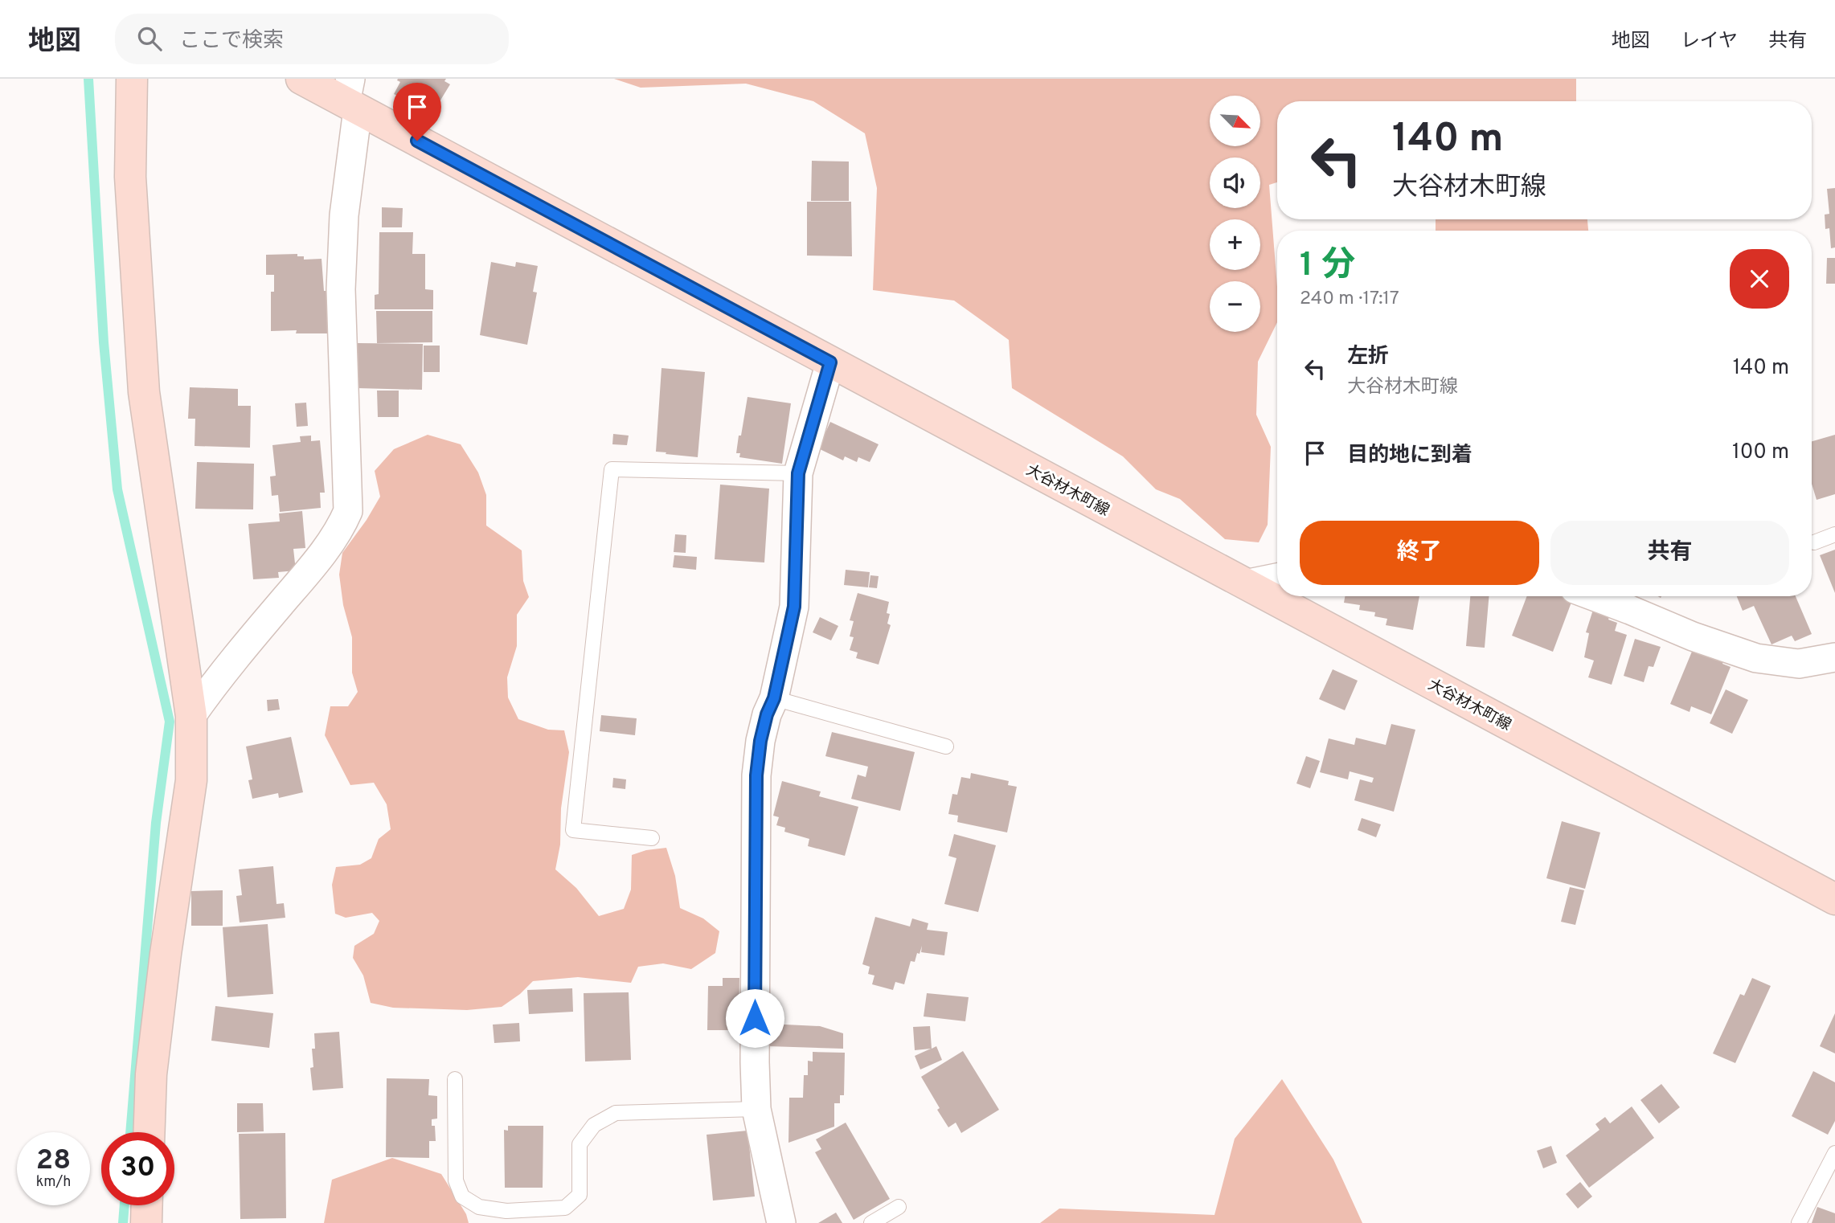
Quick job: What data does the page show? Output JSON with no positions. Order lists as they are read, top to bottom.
{
  "streets": {
    "main road": ["大谷材木町線"]
  },
  "north": "bottom right",
  "page": {
    "header": "地図",
    "search": "ここで検索",
    "nav": ["地図", "レイヤ", "共有"],
    "map_buttons": ["+", "−"],
    "turn": ["140 m", "大谷材木町線"],
    "heading": ["1 分", "240 m · 17:17"],
    "list": [
      {
        "name": "左折",
        "note": "大谷材木町線",
        "value": "140 m"
      },
      {
        "name": "目的地に到着",
        "value": "100 m"
      }
    ],
    "buttons": ["終了", "共有"],
    "speed": "28 km/h",
    "limit": "30"
  }
}
